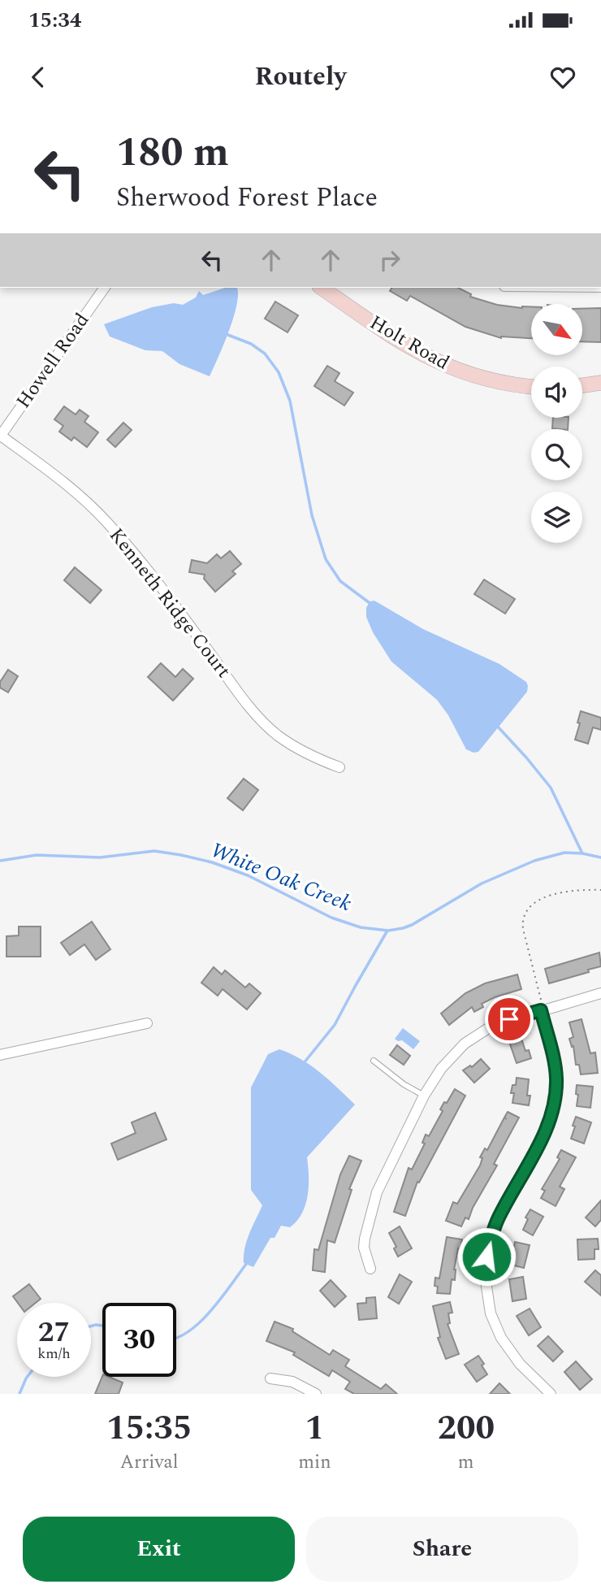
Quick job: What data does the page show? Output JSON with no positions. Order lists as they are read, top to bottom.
{
  "streets": {
    "street": ["Holt Road", "Howell Road", "Kenneth Ridge Court"]
  },
  "crossings": [
    ["Howell Road", "Kenneth Ridge Court"]
  ],
  "water": ["White Oak Creek"],
  "north": "bottom right",
  "page": {
    "status": "15:34",
    "header": "Routely",
    "turn": ["180 m", "Sherwood Forest Place"],
    "speed": "27 km/h",
    "limit": "30",
    "eta": [
      "15:35",
      "Arrival",
      "1",
      "min",
      "200",
      "m"
    ],
    "buttons": ["Exit", "Share"]
  }
}
